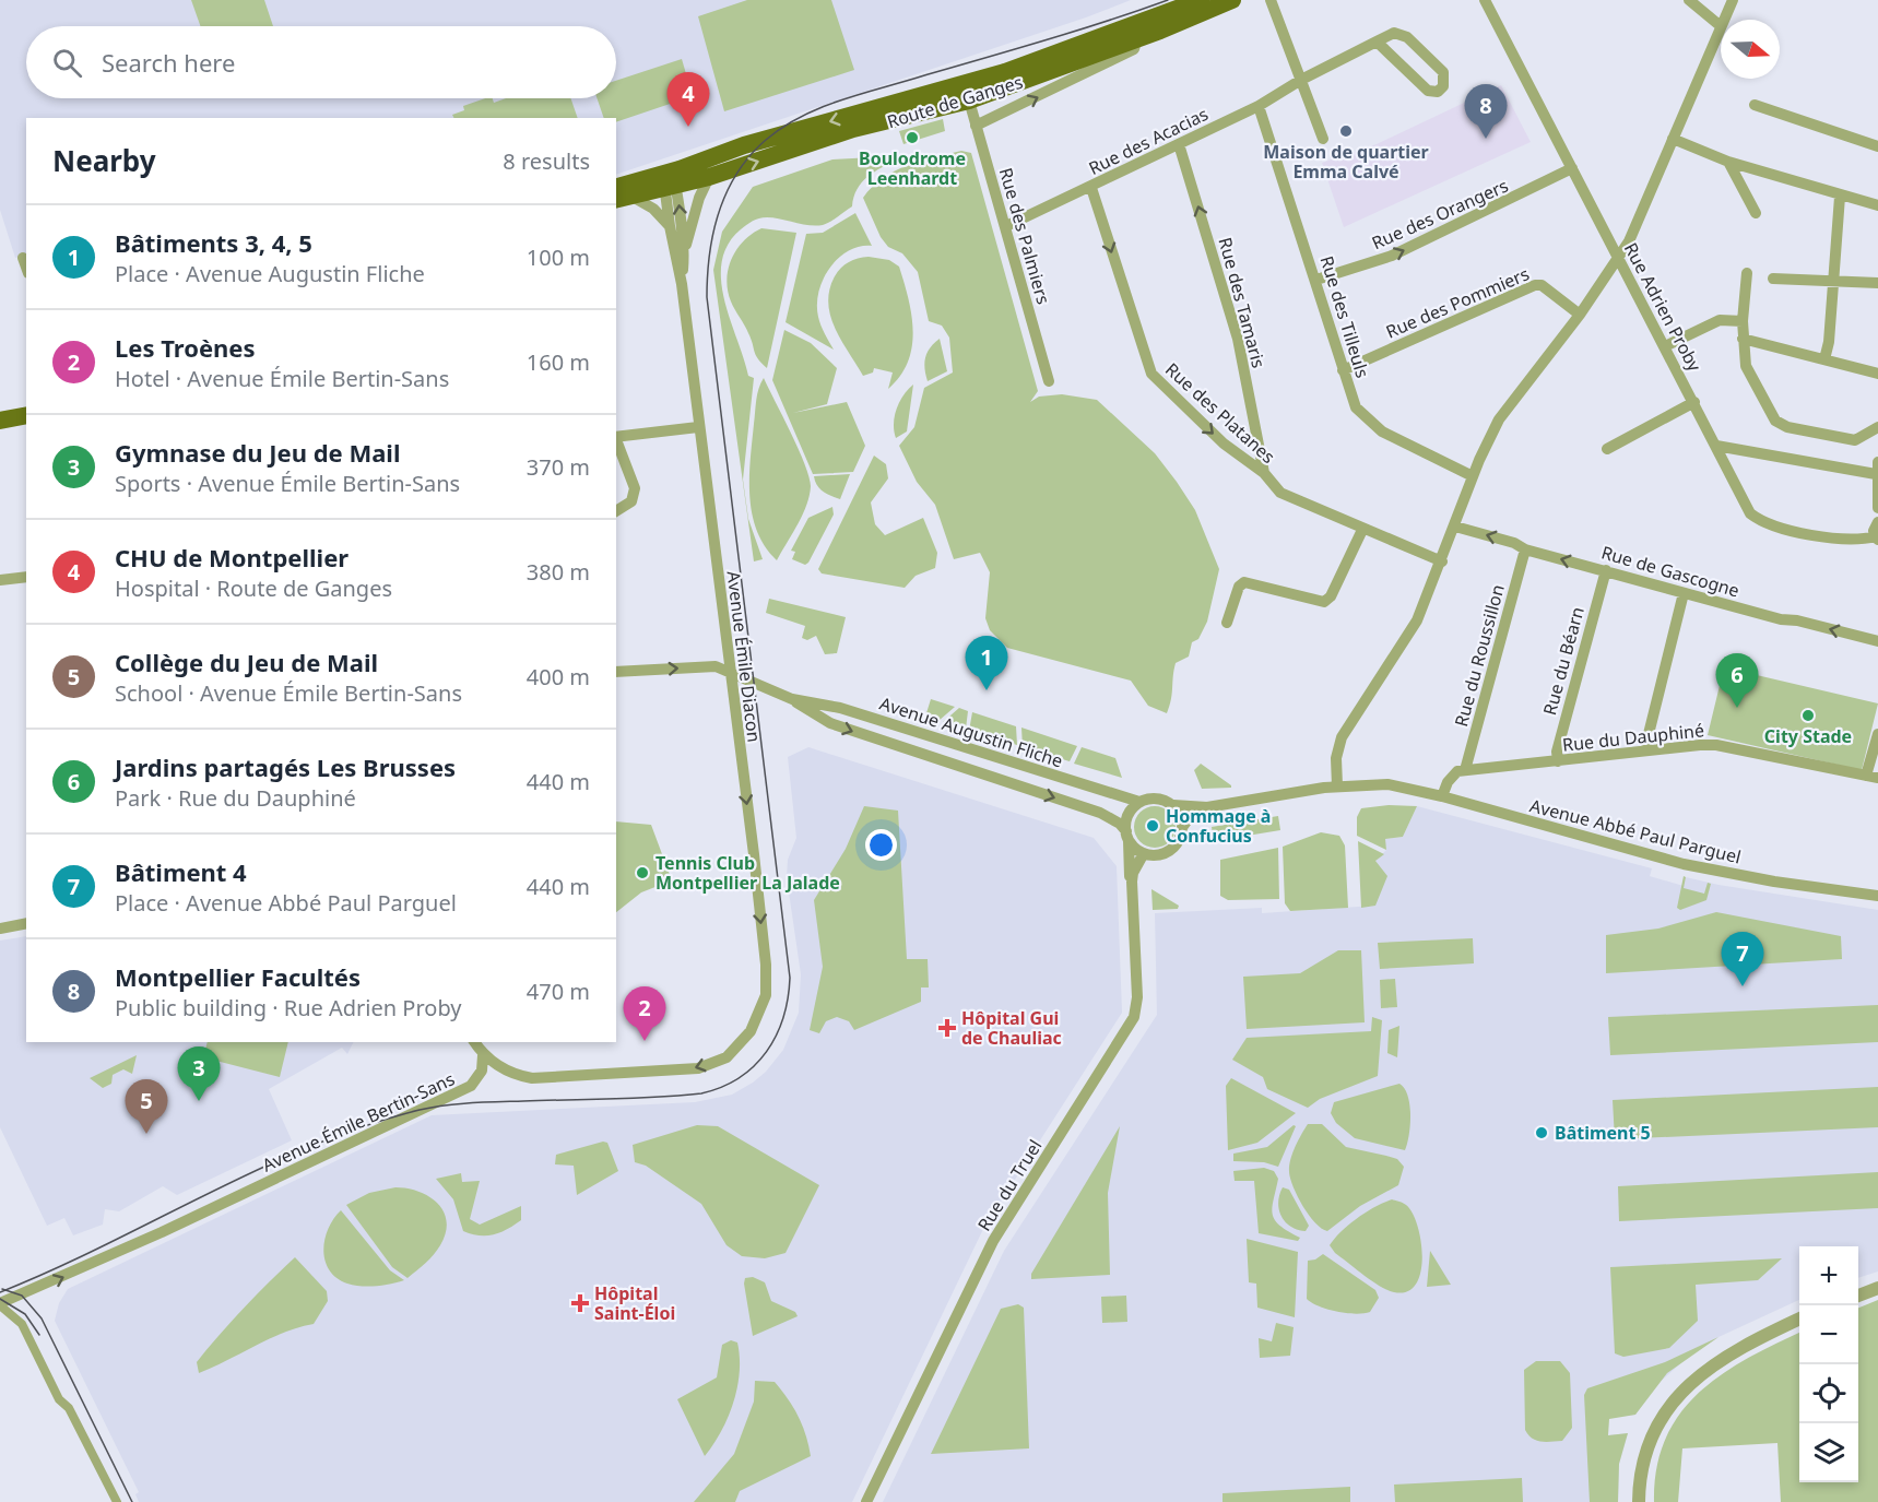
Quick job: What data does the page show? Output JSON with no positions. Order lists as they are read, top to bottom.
{
  "streets": {
    "main road": ["Route de Ganges"],
    "street": [
      "Rue des Acacias",
      "Rue des Orangers",
      "Rue des Palmiers",
      "Rue des Tamaris",
      "Rue des Pommiers",
      "Rue Adrien Proby",
      "Rue des Tilleuls",
      "Rue des Platanes",
      "Rue de Gascogne",
      "Rue du Roussillon",
      "Avenue Émile Diacon",
      "Rue du Béarn",
      "Avenue Augustin Fliche",
      "Rue du Dauphiné",
      "Avenue Abbé Paul Parguel",
      "Avenue Émile Bertin-Sans",
      "Rue du Truel"
    ]
  },
  "crossings": [
    ["Route de Ganges", "Rue des Palmiers"],
    ["Route de Ganges", "Avenue Émile Diacon"],
    ["Rue des Acacias", "Rue des Palmiers"],
    ["Rue des Acacias", "Rue des Tamaris"],
    ["Rue des Acacias", "Rue des Tilleuls"],
    ["Rue des Acacias", "Rue des Platanes"],
    ["Rue des Orangers", "Rue Adrien Proby"],
    ["Rue des Orangers", "Rue des Tilleuls"],
    ["Rue des Tamaris", "Rue des Platanes"],
    ["Rue des Pommiers", "Rue des Tilleuls"],
    ["Rue de Gascogne", "Rue du Roussillon"],
    ["Rue de Gascogne", "Rue du Béarn"],
    ["Rue du Roussillon", "Rue du Dauphiné"],
    ["Avenue Émile Diacon", "Avenue Augustin Fliche"],
    ["Avenue Émile Diacon", "Avenue Émile Bertin-Sans"],
    ["Rue du Béarn", "Rue du Dauphiné"],
    ["Avenue Augustin Fliche", "Avenue Abbé Paul Parguel"],
    ["Avenue Augustin Fliche", "Rue du Truel"],
    ["Avenue Abbé Paul Parguel", "Rue du Truel"]
  ],
  "one_way": [
    "Rue des Orangers",
    "Rue des Tamaris",
    "Rue des Platanes",
    "Rue de Gascogne",
    "Avenue Émile Bertin-Sans"
  ],
  "places": {
    "other": [
      "Maison de quartier Emma Calvé",
      "Boulodrome Leenhardt",
      "City Stade",
      "Hommage à Confucius",
      "Tennis Club Montpellier La Jalade",
      "Bâtiment 5"
    ],
    "health": ["Hôpital Gui de Chauliac", "Hôpital Saint-Éloi"]
  },
  "north": "right",
  "page": {
    "search": "Search here",
    "pins": [
      "4",
      "8",
      "1",
      "6",
      "7",
      "2",
      "3",
      "5"
    ],
    "heading": ["Nearby", "8 results"],
    "list": [
      {
        "mark": "1",
        "name": "Bâtiments 3, 4, 5",
        "note": "Place · Avenue Augustin Fliche",
        "value": "100 m"
      },
      {
        "mark": "2",
        "name": "Les Troènes",
        "note": "Hotel · Avenue Émile Bertin-Sans",
        "value": "160 m"
      },
      {
        "mark": "3",
        "name": "Gymnase du Jeu de Mail",
        "note": "Sports · Avenue Émile Bertin-Sans",
        "value": "370 m"
      },
      {
        "mark": "4",
        "name": "CHU de Montpellier",
        "note": "Hospital · Route de Ganges",
        "value": "380 m"
      },
      {
        "mark": "5",
        "name": "Collège du Jeu de Mail",
        "note": "School · Avenue Émile Bertin-Sans",
        "value": "400 m"
      },
      {
        "mark": "6",
        "name": "Jardins partagés Les Brusses",
        "note": "Park · Rue du Dauphiné",
        "value": "440 m"
      },
      {
        "mark": "7",
        "name": "Bâtiment 4",
        "note": "Place · Avenue Abbé Paul Parguel",
        "value": "440 m"
      },
      {
        "mark": "8",
        "name": "Montpellier Facultés",
        "note": "Public building · Rue Adrien Proby",
        "value": "470 m"
      }
    ],
    "map_buttons": ["+", "−"]
  }
}
